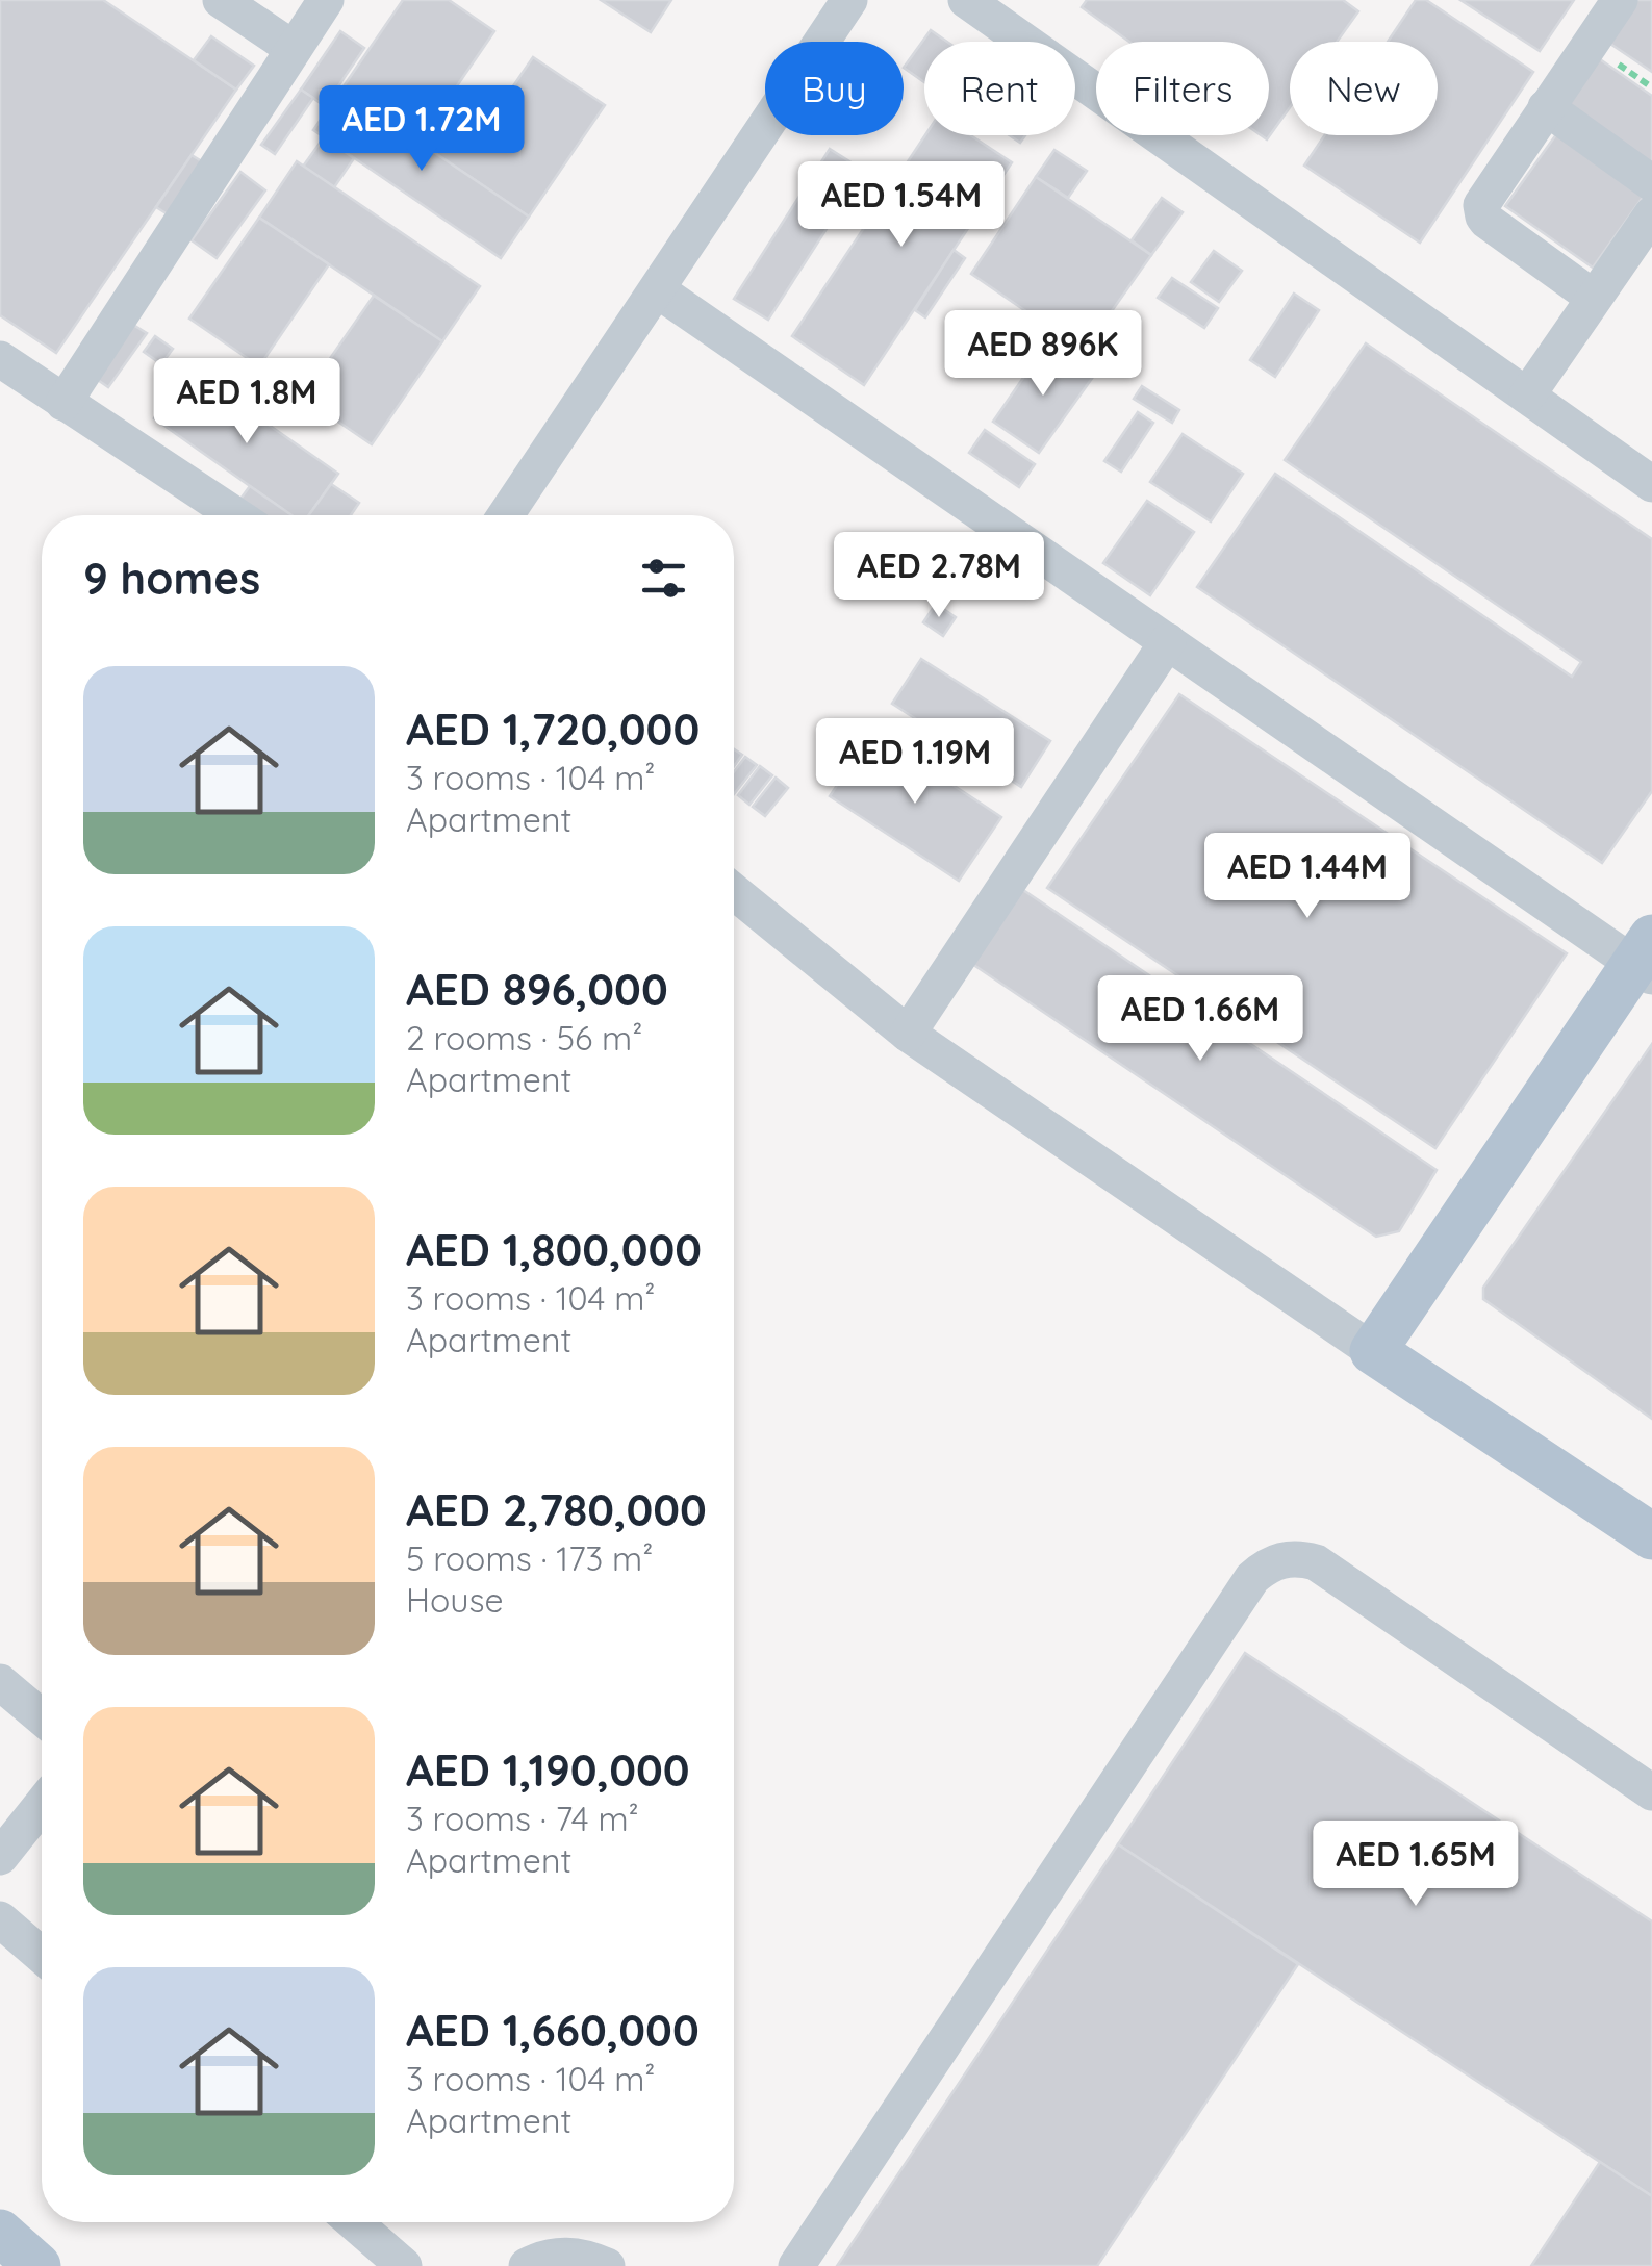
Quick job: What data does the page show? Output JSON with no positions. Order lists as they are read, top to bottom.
{
  "page": {
    "chip": [
      "Buy",
      "Rent",
      "Filters",
      "New"
    ],
    "price": [
      "AED 1.72M",
      "AED 1.54M",
      "AED 896K",
      "AED 1.8M",
      "AED 2.78M",
      "AED 1.19M",
      "AED 1.44M",
      "AED 1.66M",
      "AED 1.65M"
    ],
    "heading": "9 homes",
    "list": [
      {
        "name": "AED 1,720,000",
        "note": "3 rooms · 104 m² · Apartment"
      },
      {
        "name": "AED 896,000",
        "note": "2 rooms · 56 m² · Apartment"
      },
      {
        "name": "AED 1,800,000",
        "note": "3 rooms · 104 m² · Apartment"
      },
      {
        "name": "AED 2,780,000",
        "note": "5 rooms · 173 m² · House"
      },
      {
        "name": "AED 1,190,000",
        "note": "3 rooms · 74 m² · Apartment"
      },
      {
        "name": "AED 1,660,000",
        "note": "3 rooms · 104 m² · Apartment"
      }
    ]
  }
}
